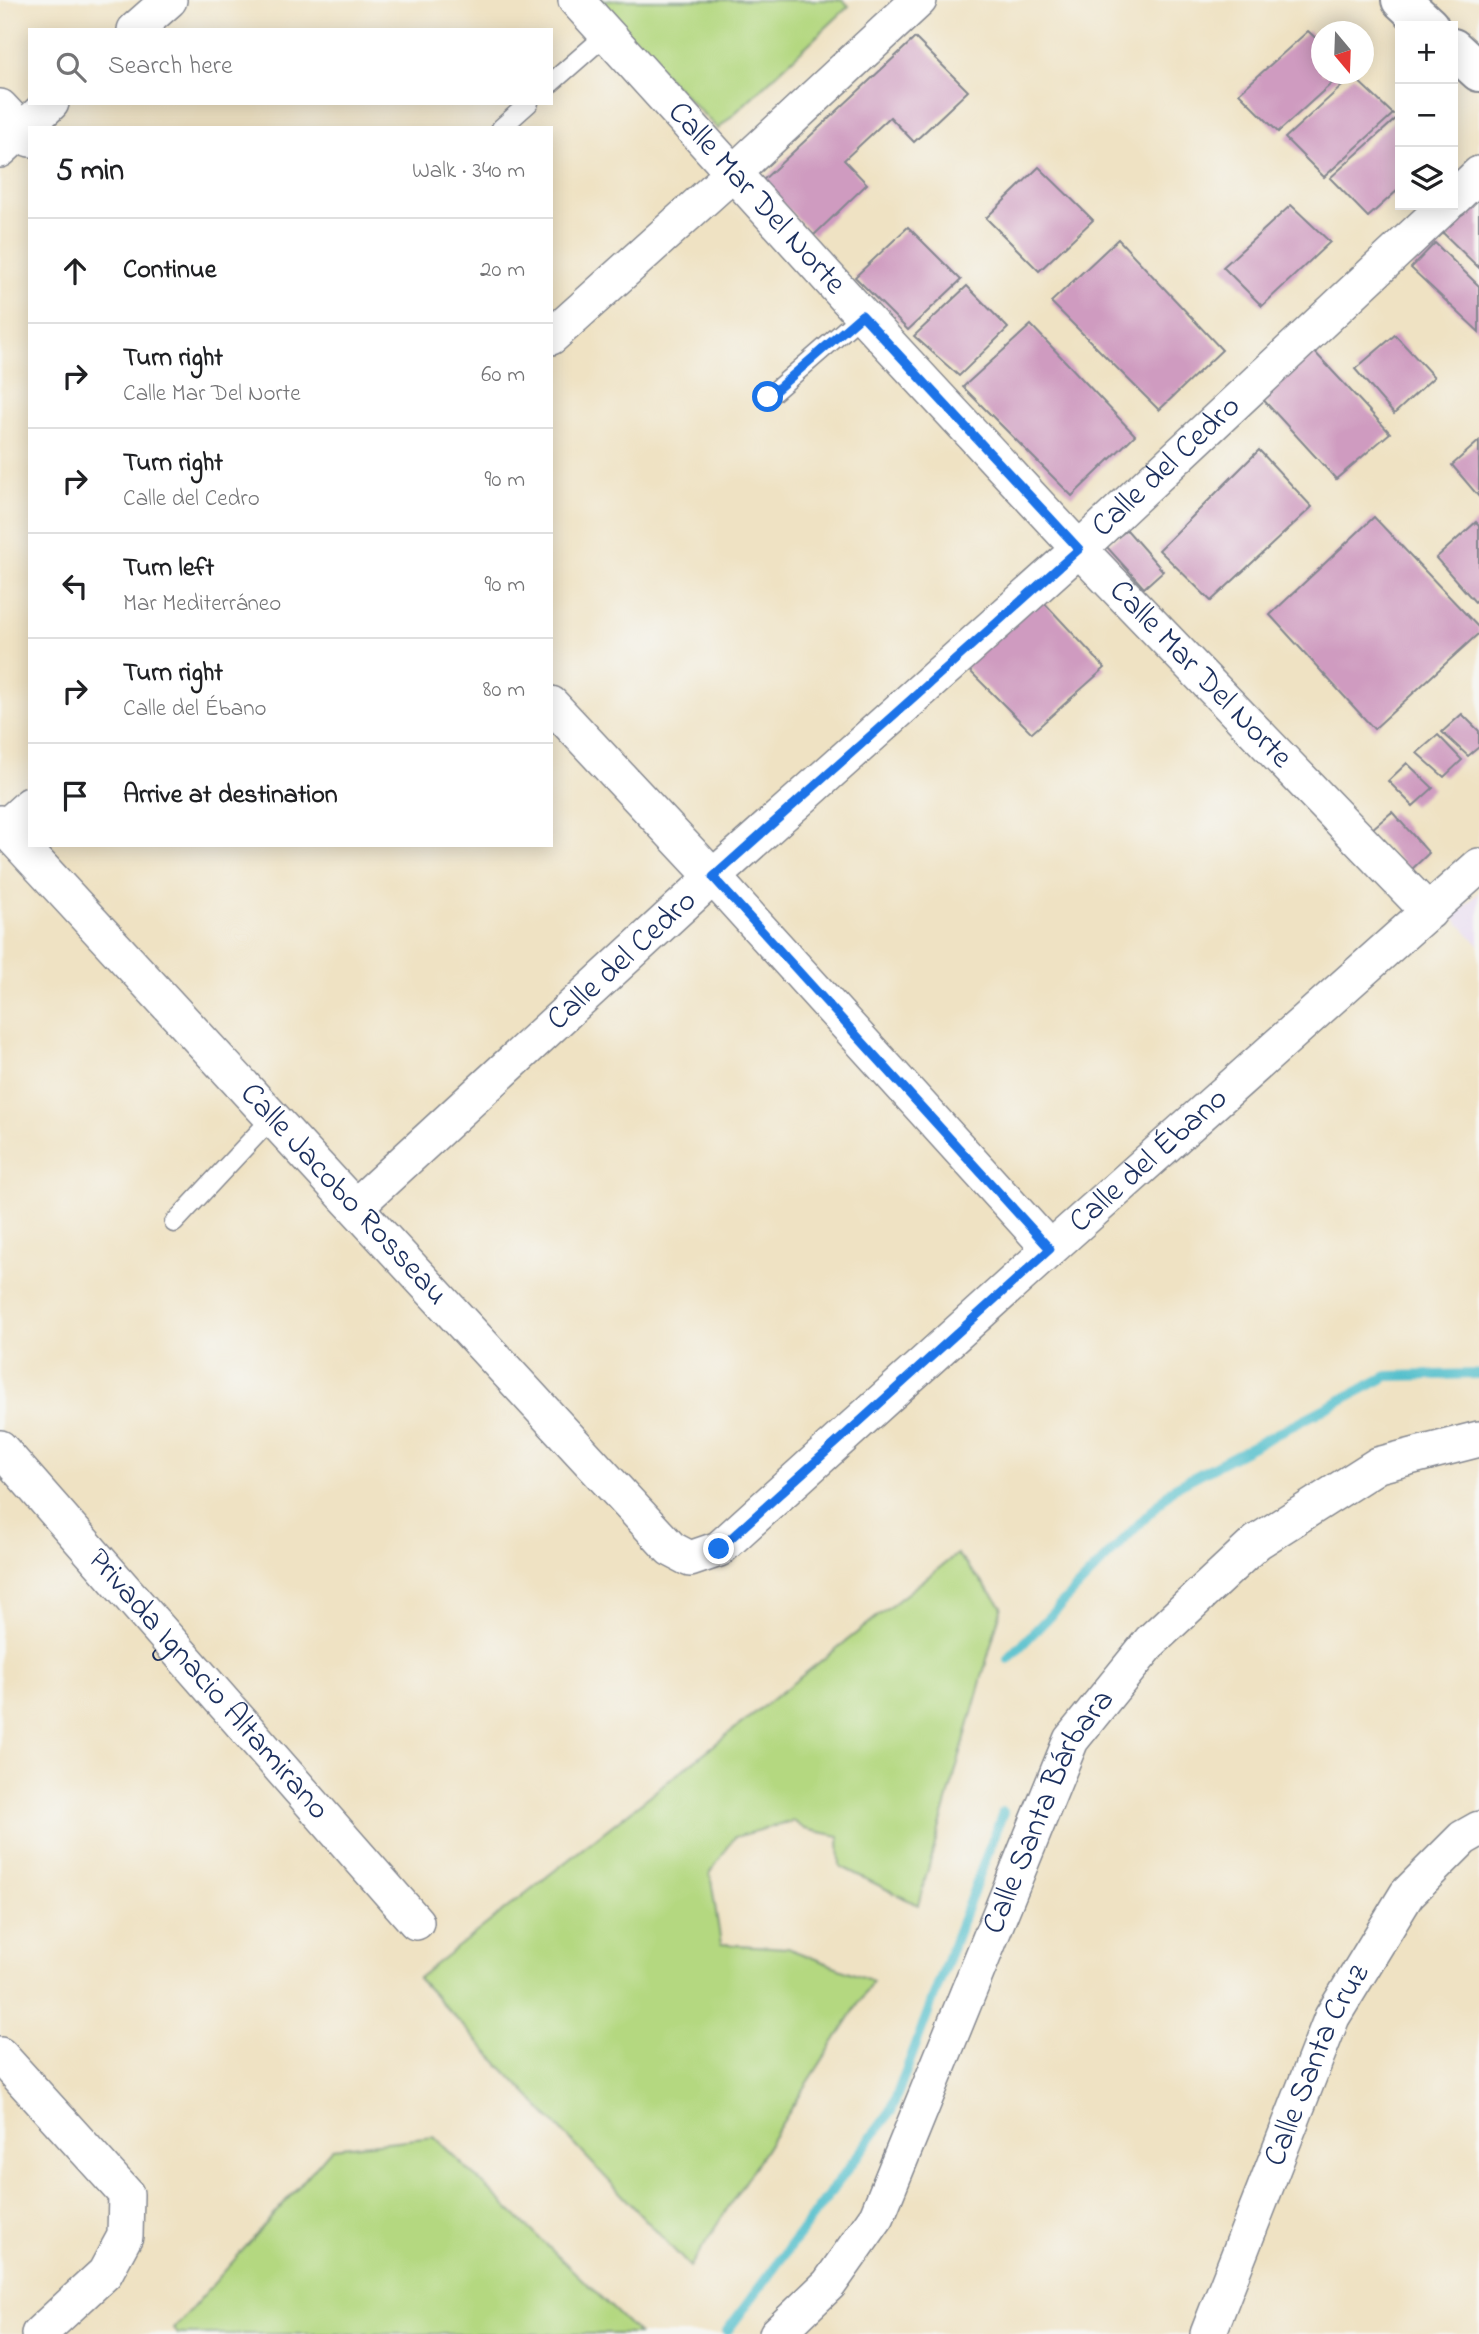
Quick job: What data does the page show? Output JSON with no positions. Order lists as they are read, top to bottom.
{
  "streets": {
    "street": [
      "Calle Mar Del Norte",
      "Calle del Cedro",
      "Calle del Ébano",
      "Calle Jacobo Rosseau",
      "Privada Ignacio Altamirano",
      "Calle Santa Bárbara",
      "Calle Santa Cruz"
    ]
  },
  "crossings": [
    ["Calle Mar Del Norte", "Calle del Cedro"],
    ["Calle Mar Del Norte", "Calle del Ébano"],
    ["Calle del Cedro", "Calle Jacobo Rosseau"],
    ["Calle del Ébano", "Calle Jacobo Rosseau"]
  ],
  "north": "bottom",
  "page": {
    "map_buttons": ["+", "−"],
    "search": "Search here",
    "heading": ["5 min", "Walk · 340 m"],
    "list": [
      ["Continue", "20 m"],
      ["Turn right", "Calle Mar Del Norte", "60 m"],
      ["Turn right", "Calle del Cedro", "90 m"],
      ["Turn left", "Mar Mediterráneo", "90 m"],
      ["Turn right", "Calle del Ébano", "80 m"],
      "Arrive at destination"
    ]
  }
}
